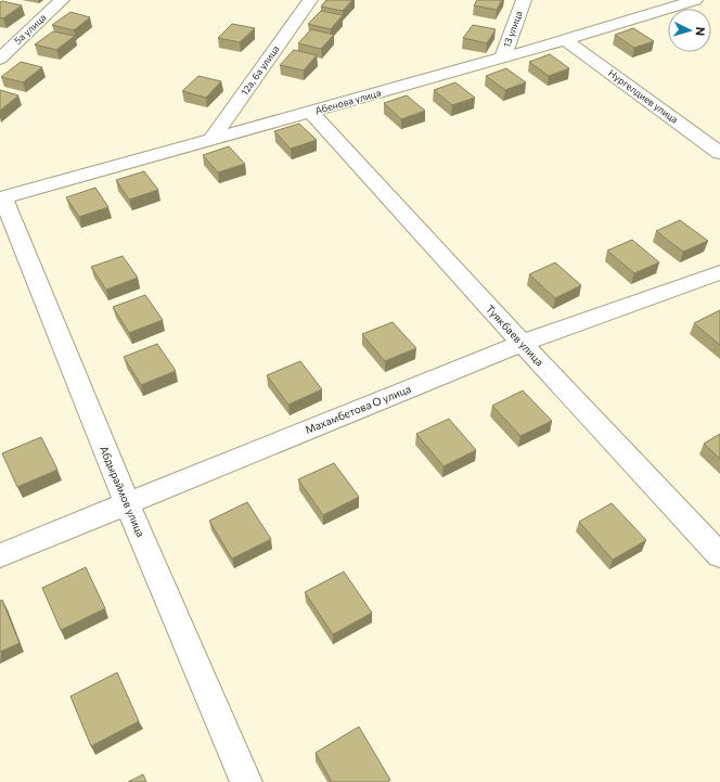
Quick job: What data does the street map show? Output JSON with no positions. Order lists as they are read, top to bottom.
{
  "streets": {
    "street": [
      "5а улица",
      "13 улица",
      "12а, 6а улица",
      "Нургелдиев улица",
      "Абенова улица",
      "Туякбаев улица",
      "Махамбетова О улица",
      "Абдыраймов улица"
    ]
  },
  "crossings": [
    ["13 улица", "Абенова улица"],
    ["12а, 6а улица", "Абенова улица"],
    ["Нургелдиев улица", "Абенова улица"],
    ["Абенова улица", "Туякбаев улица"],
    ["Абенова улица", "Абдыраймов улица"],
    ["Туякбаев улица", "Махамбетова О улица"],
    ["Махамбетова О улица", "Абдыраймов улица"]
  ],
  "north": "right"
}
